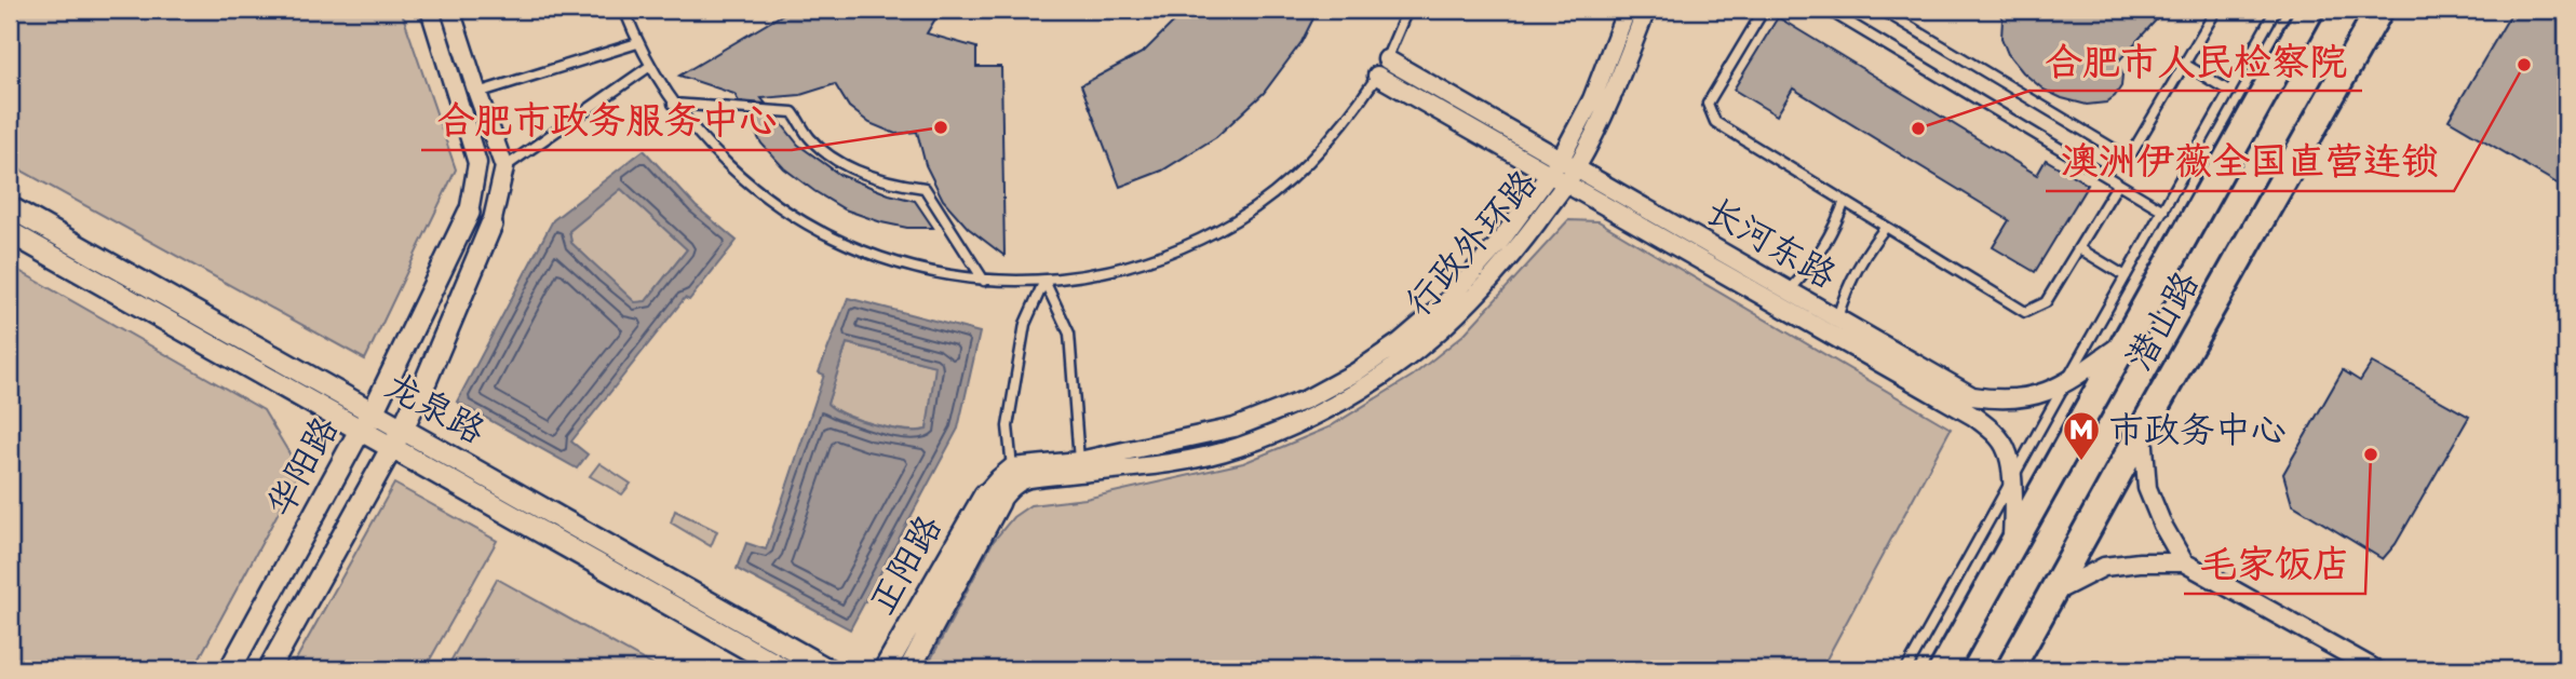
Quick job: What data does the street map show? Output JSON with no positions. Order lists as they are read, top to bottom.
{
  "streets": {
    "main road": ["潜山路"],
    "street": [
      "行政外环路",
      "长河东路",
      "龙泉路",
      "华阳路",
      "正阳路"
    ]
  },
  "crossings": [
    ["行政外环路", "长河东路"],
    ["行政外环路", "正阳路"],
    ["长河东路", "潜山路"],
    ["龙泉路", "华阳路"]
  ],
  "places": {
    "other": [
      "澳洲伊薇全国直营连锁",
      "合肥市政务服务中心",
      "合肥市人民检察院",
      "毛家饭店"
    ],
    "metro station": ["市政务中心"]
  }
}
